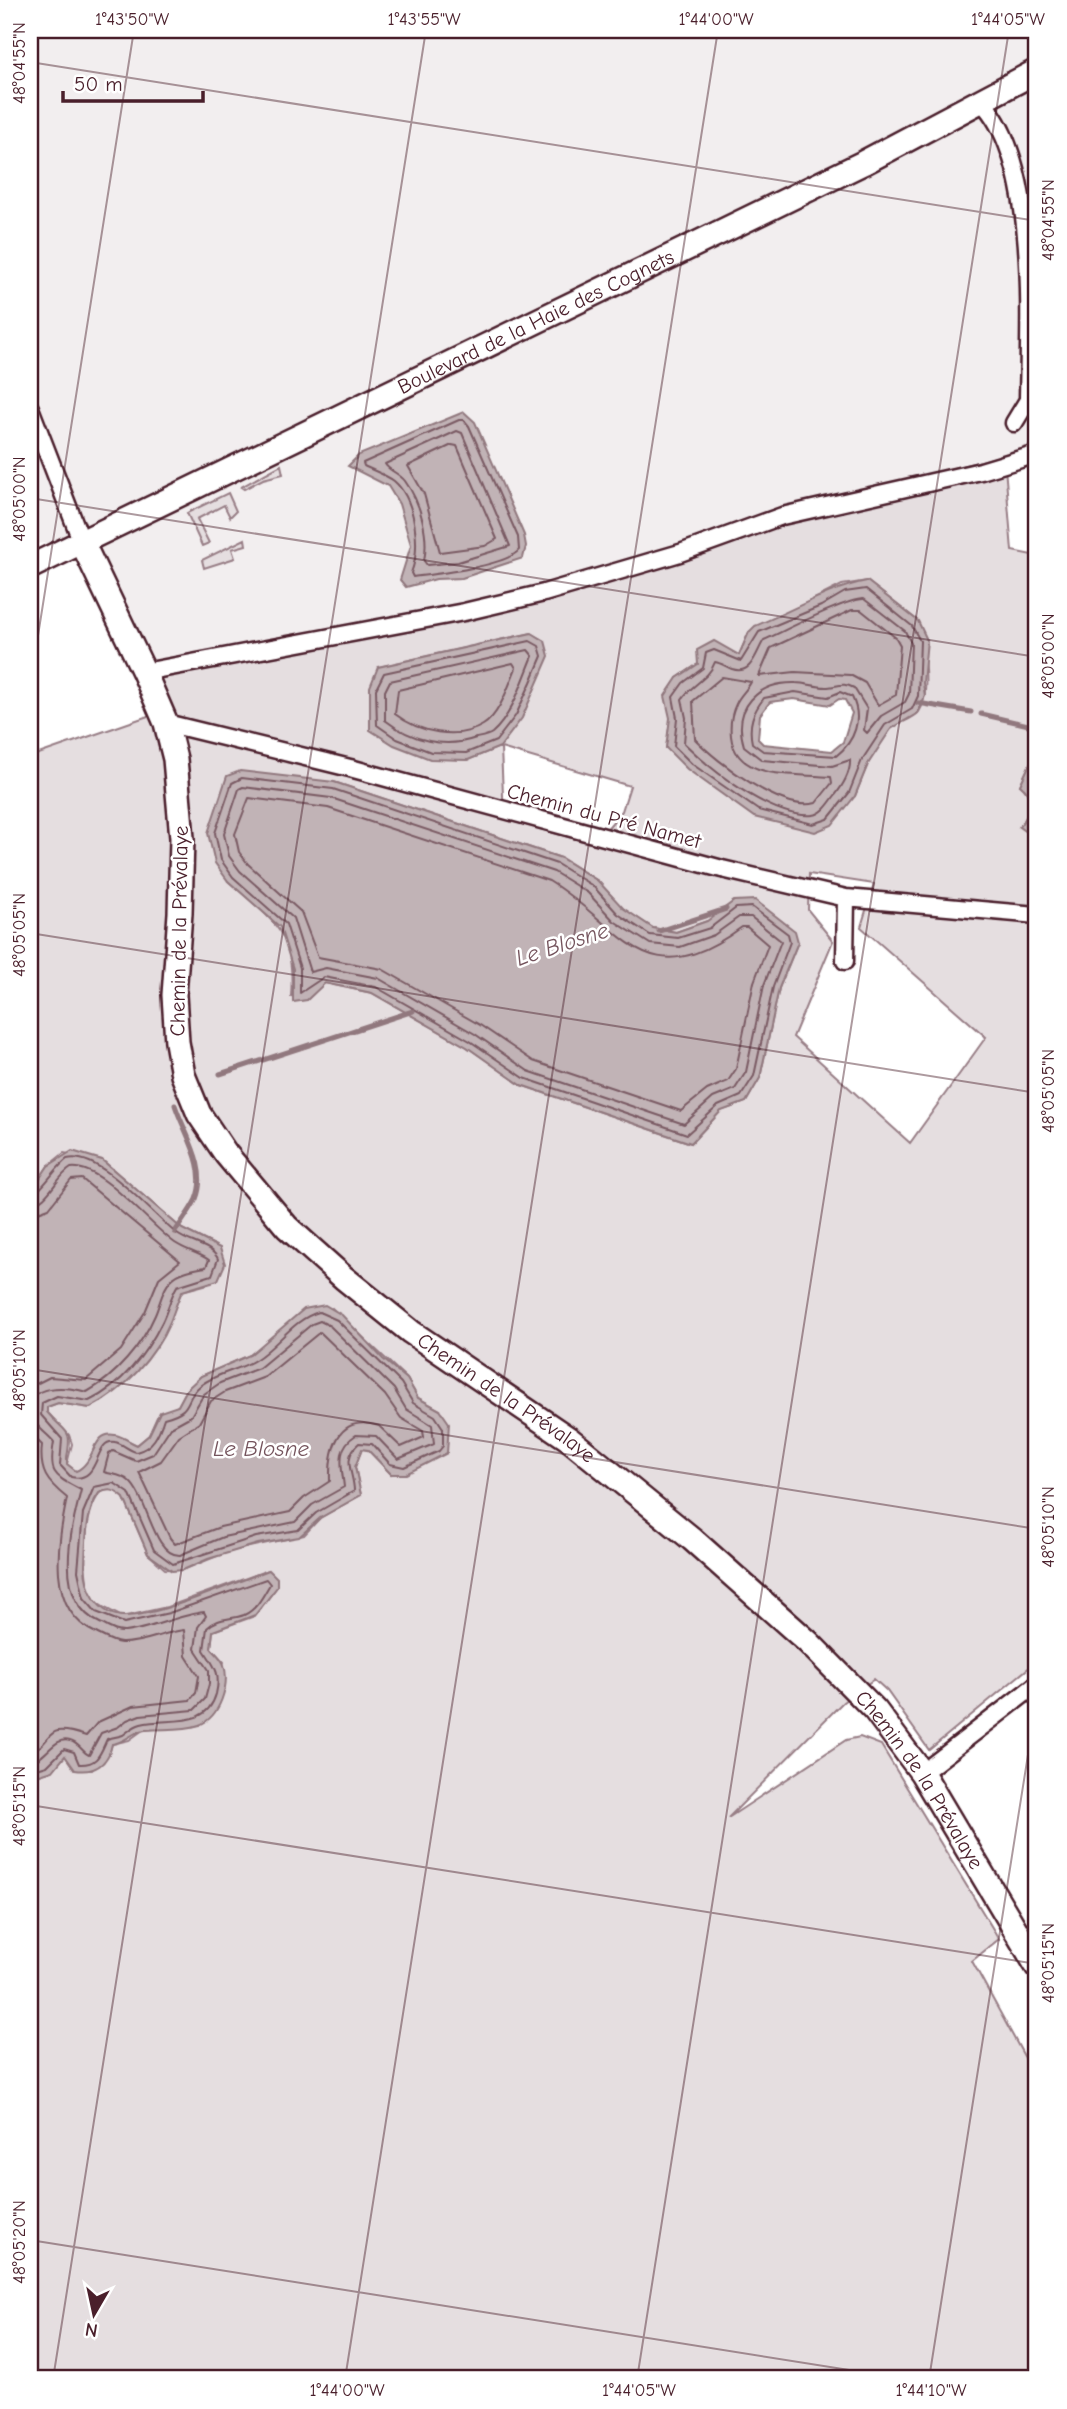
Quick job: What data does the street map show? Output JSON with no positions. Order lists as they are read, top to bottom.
{
  "streets": {
    "street": ["Boulevard de la Haie des Cognets", "Chemin du Pré Namet", "Chemin de la Prévalaye"]
  },
  "crossings": [
    ["Boulevard de la Haie des Cognets", "Chemin de la Prévalaye"],
    ["Chemin du Pré Namet", "Chemin de la Prévalaye"]
  ],
  "water": ["Le Blosne"],
  "scale_bar": "50 m",
  "north": "bottom",
  "coordinates": [
    "1°43'50\"W",
    "1°43'55\"W",
    "1°44'00\"W",
    "1°44'05\"W",
    "48°04'55\"N",
    "48°05'00\"N",
    "48°05'05\"N",
    "48°05'10\"N",
    "48°05'15\"N",
    "48°05'20\"N",
    "1°44'10\"W"
  ]
}
